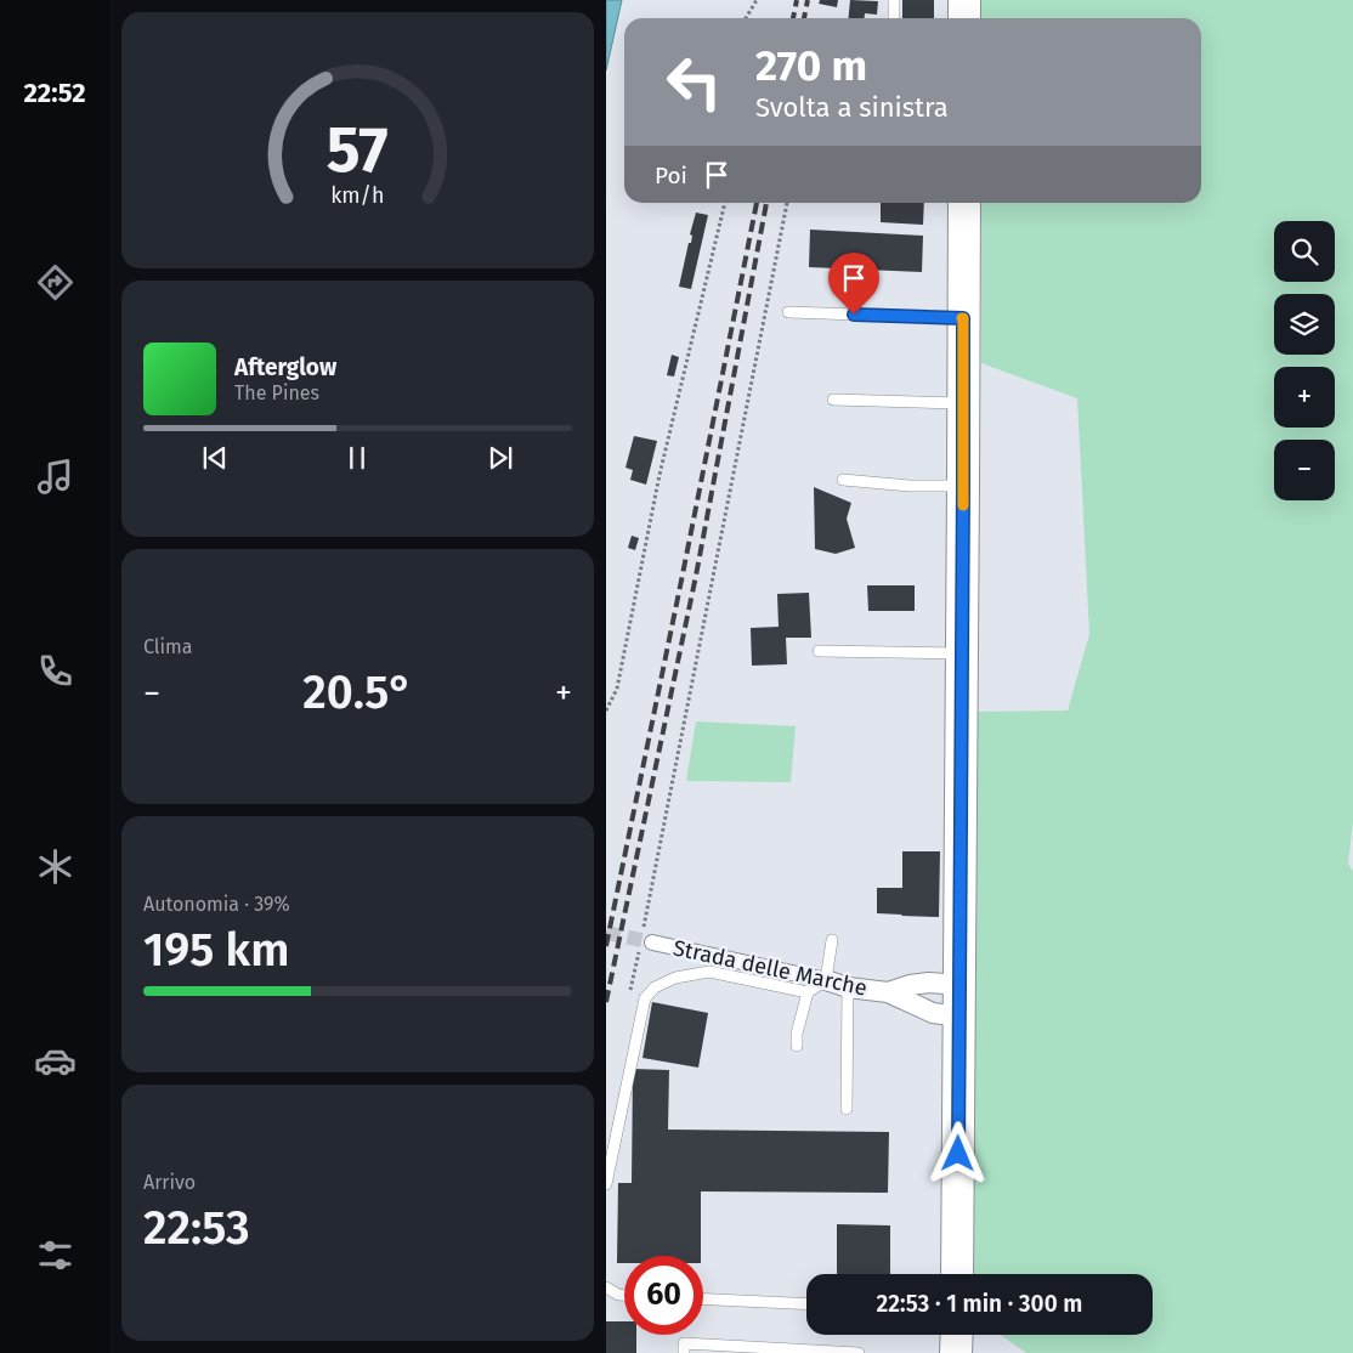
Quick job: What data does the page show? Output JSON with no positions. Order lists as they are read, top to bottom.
{
  "streets": {
    "street": ["Strada delle Marche"]
  },
  "page": {
    "tabs": "22:52",
    "turn": ["270 m", "Svolta a sinistra"],
    "then": "Poi",
    "map_buttons": ["+", "−"],
    "song": ["Afterglow", "The Pines"],
    "tile": [
      "Clima",
      ["Autonomia · 39%", "195 km"],
      ["Arrivo", "22:53"]
    ],
    "heat": ["−", "20.5°", "+"],
    "limit": "60",
    "trip": "22:53 · 1 min · 300 m",
    "gauge": ["57", "km/h"]
  }
}
